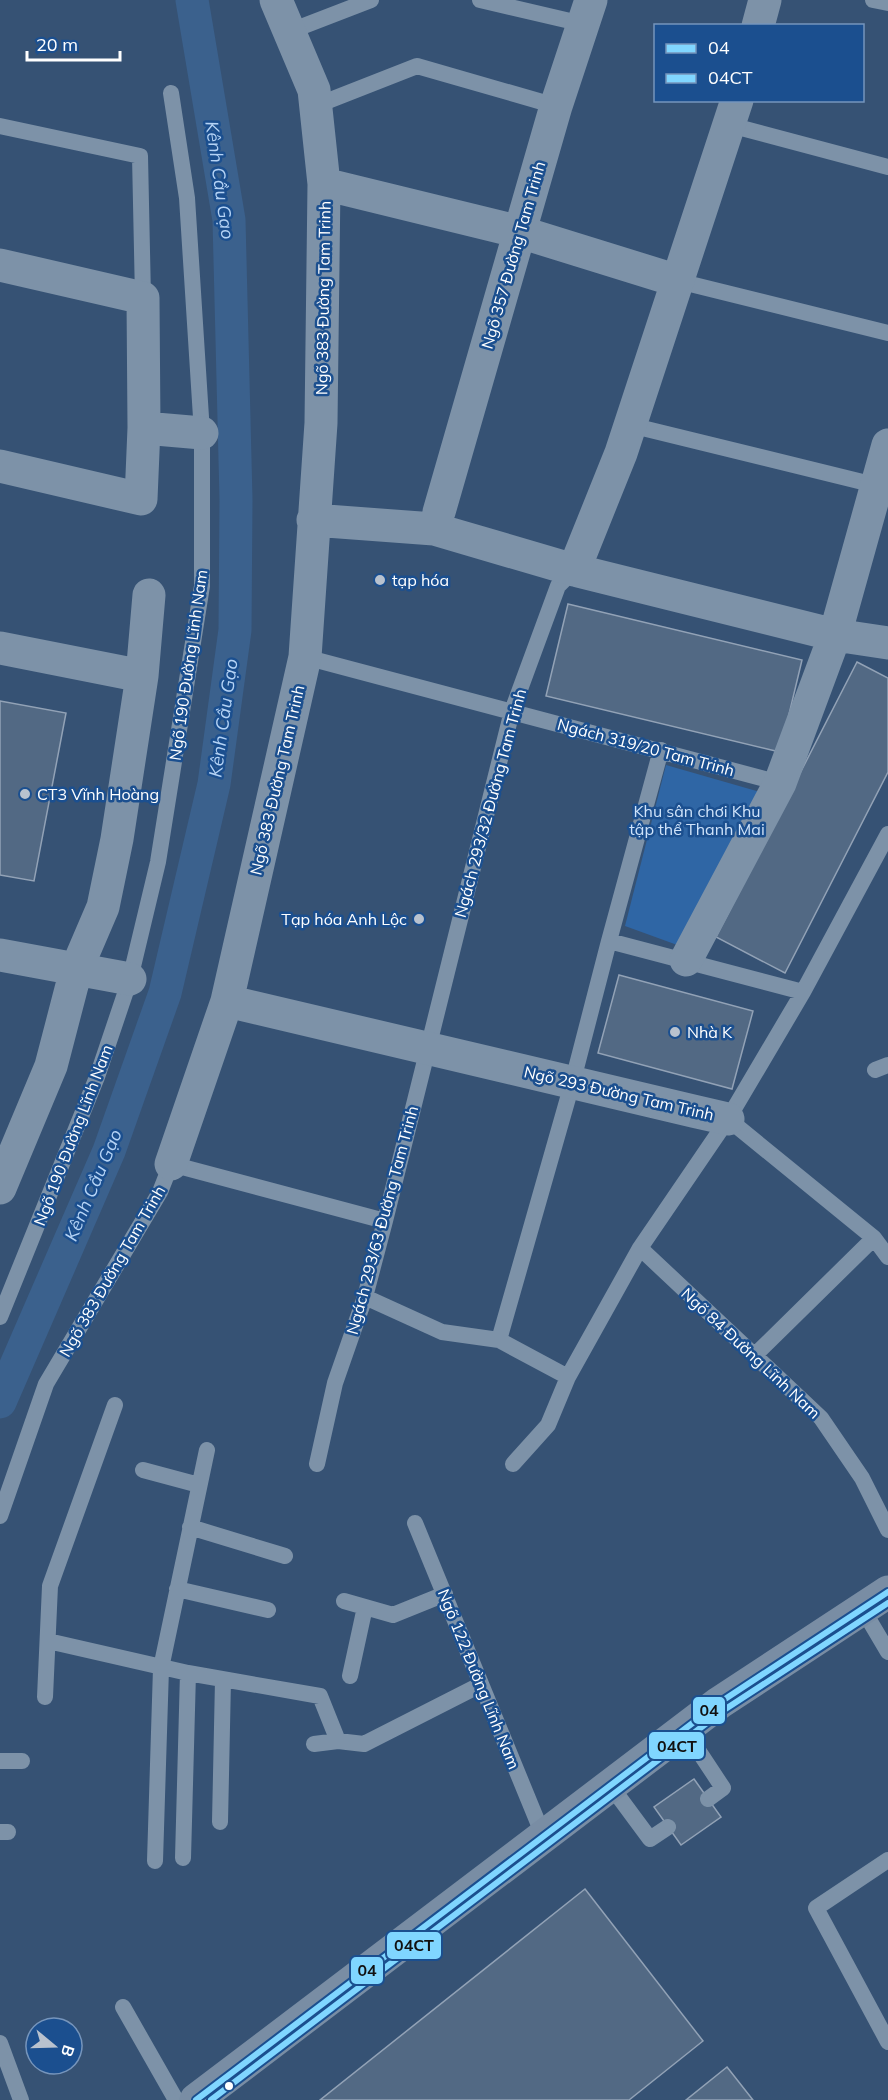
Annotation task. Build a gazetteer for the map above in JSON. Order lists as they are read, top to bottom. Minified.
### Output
{"streets":{"street":["Ngõ 357 Đường Tam Trinh","Ngõ 383 Đường Tam Trinh","Ngõ 293 Đường Tam Trinh"],"lane":["Ngõ 190 Đường Lĩnh Nam","Ngách 319/20 Tam Trinh","Ngách 293/32 Đường Tam Trinh","Ngách 293/63 Đường Tam Trinh","Ngõ 84 Đường Lĩnh Nam","Ngõ 122 Đường Lĩnh Nam"]},"crossings":[["Ngõ 383 Đường Tam Trinh","Ngách 319/20 Tam Trinh"],["Ngõ 383 Đường Tam Trinh","Ngõ 293 Đường Tam Trinh"],["Ngách 319/20 Tam Trinh","Ngách 293/32 Đường Tam Trinh"],["Ngách 293/32 Đường Tam Trinh","Ngõ 293 Đường Tam Trinh"],["Ngách 293/32 Đường Tam Trinh","Ngách 293/63 Đường Tam Trinh"],["Ngõ 293 Đường Tam Trinh","Ngách 293/63 Đường Tam Trinh"]],"water":["Kênh Cầu Gạo"],"parks":["Khu sân chơi Khu tập thể Thanh Mai"],"places":["tạp hóa","CT3 Vĩnh Hoàng","Tạp hóa Anh Lộc","Nhà K"],"lines":["transit line 04","transit line 04CT"],"legend":["04","04CT"],"scale_bar":"20 m","north":"right"}
